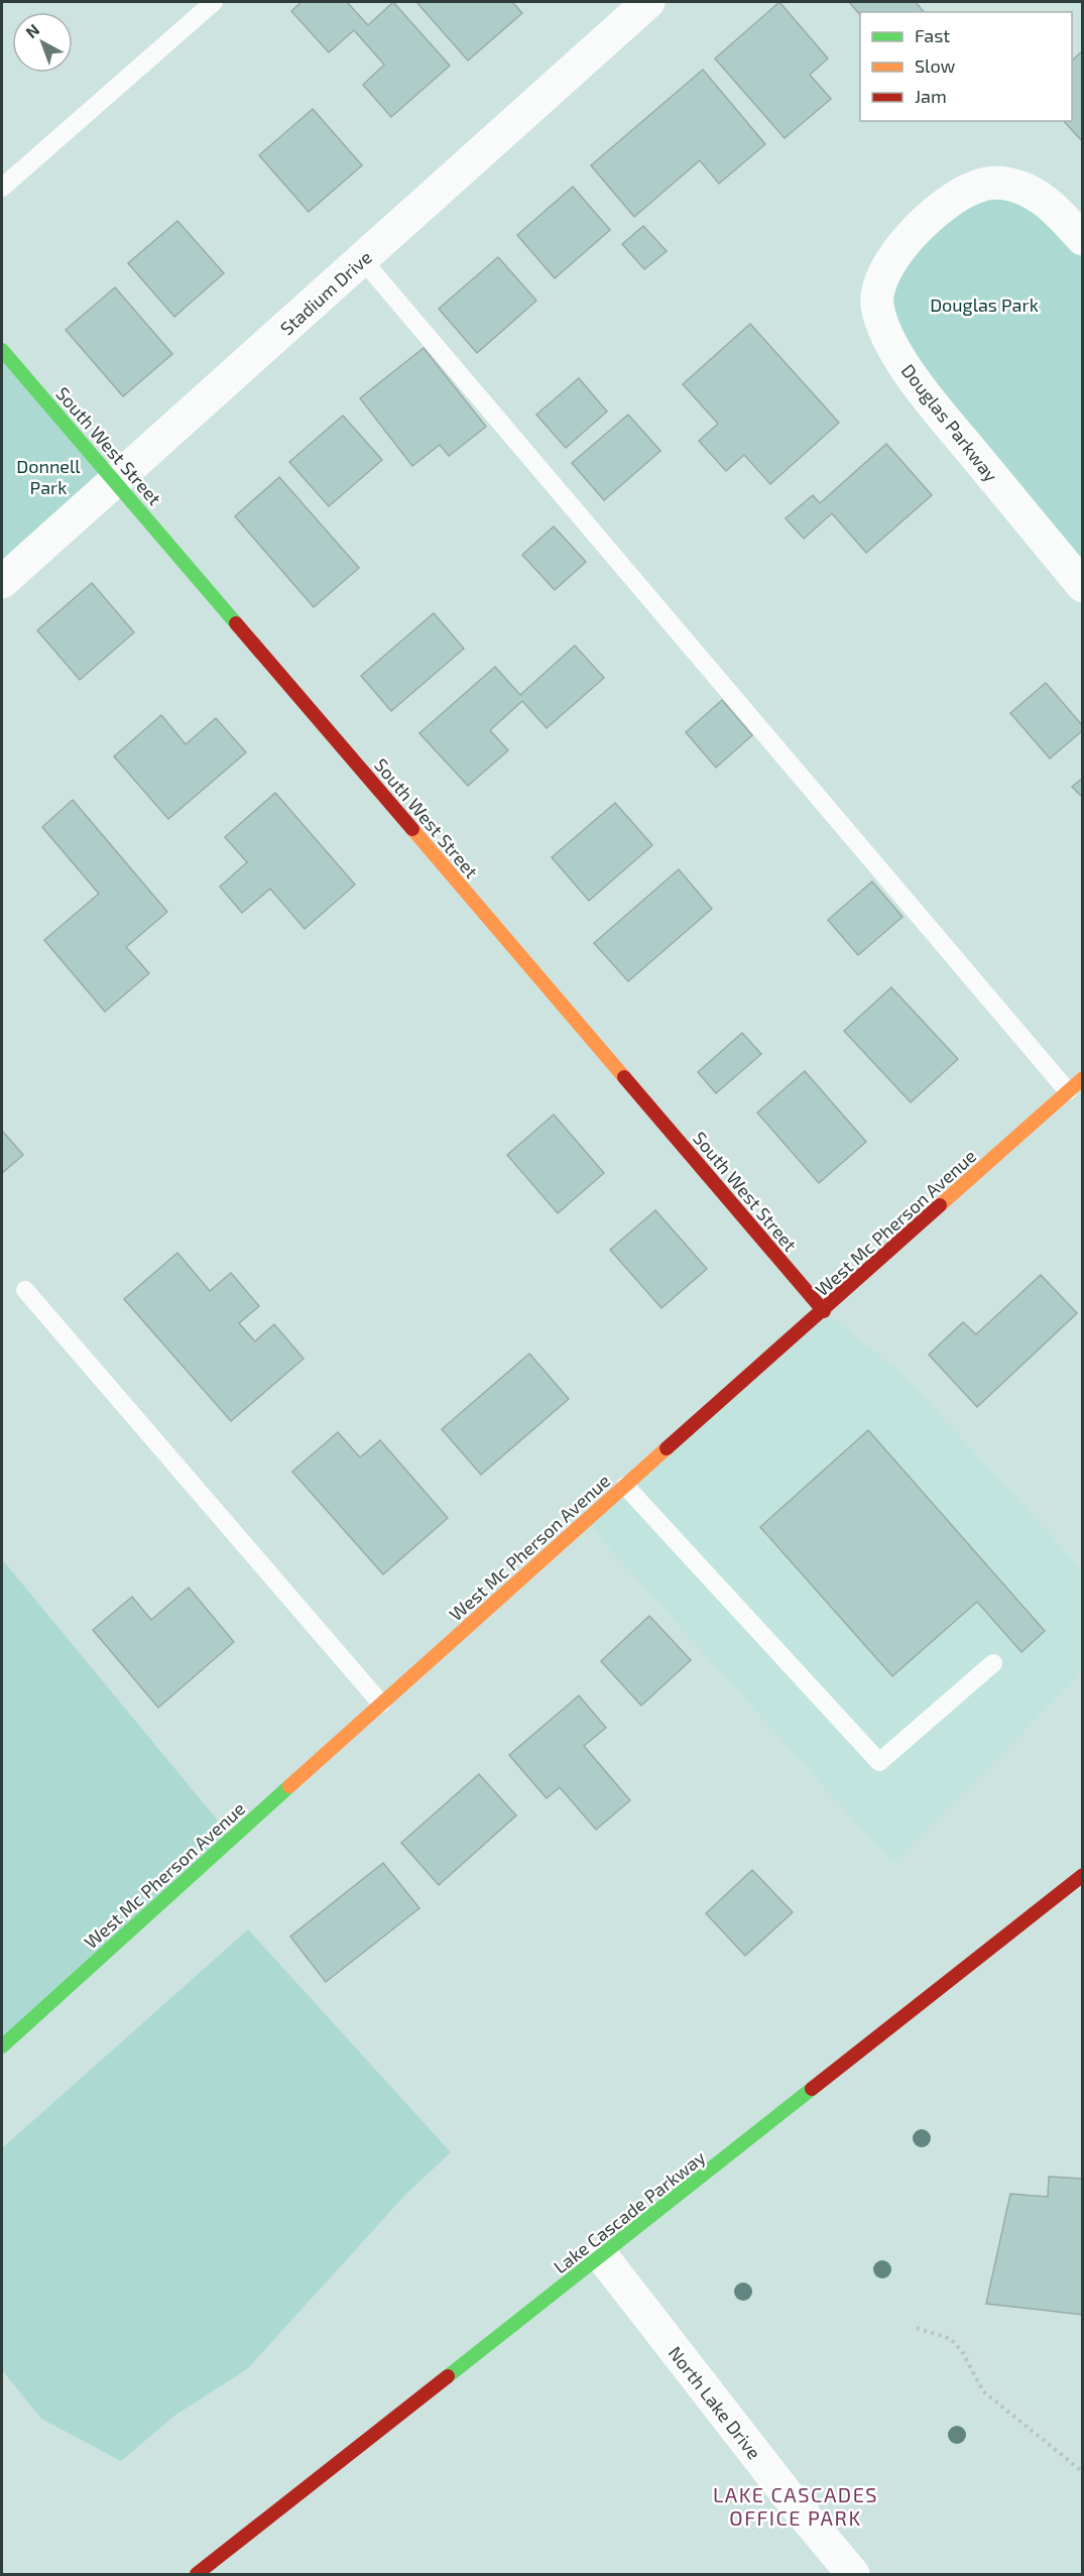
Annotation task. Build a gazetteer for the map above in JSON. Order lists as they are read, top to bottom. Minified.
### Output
{"streets":{"street":["Stadium Drive","Douglas Parkway","South West Street","West Mc Pherson Avenue","Lake Cascade Parkway","North Lake Drive"]},"crossings":[["Stadium Drive","South West Street"],["South West Street","West Mc Pherson Avenue"],["Lake Cascade Parkway","North Lake Drive"]],"districts":["LAKE CASCADES OFFICE PARK"],"parks":["Douglas Park","Donnell Park"],"legend":["Fast","Slow","Jam"],"north":"top left"}
